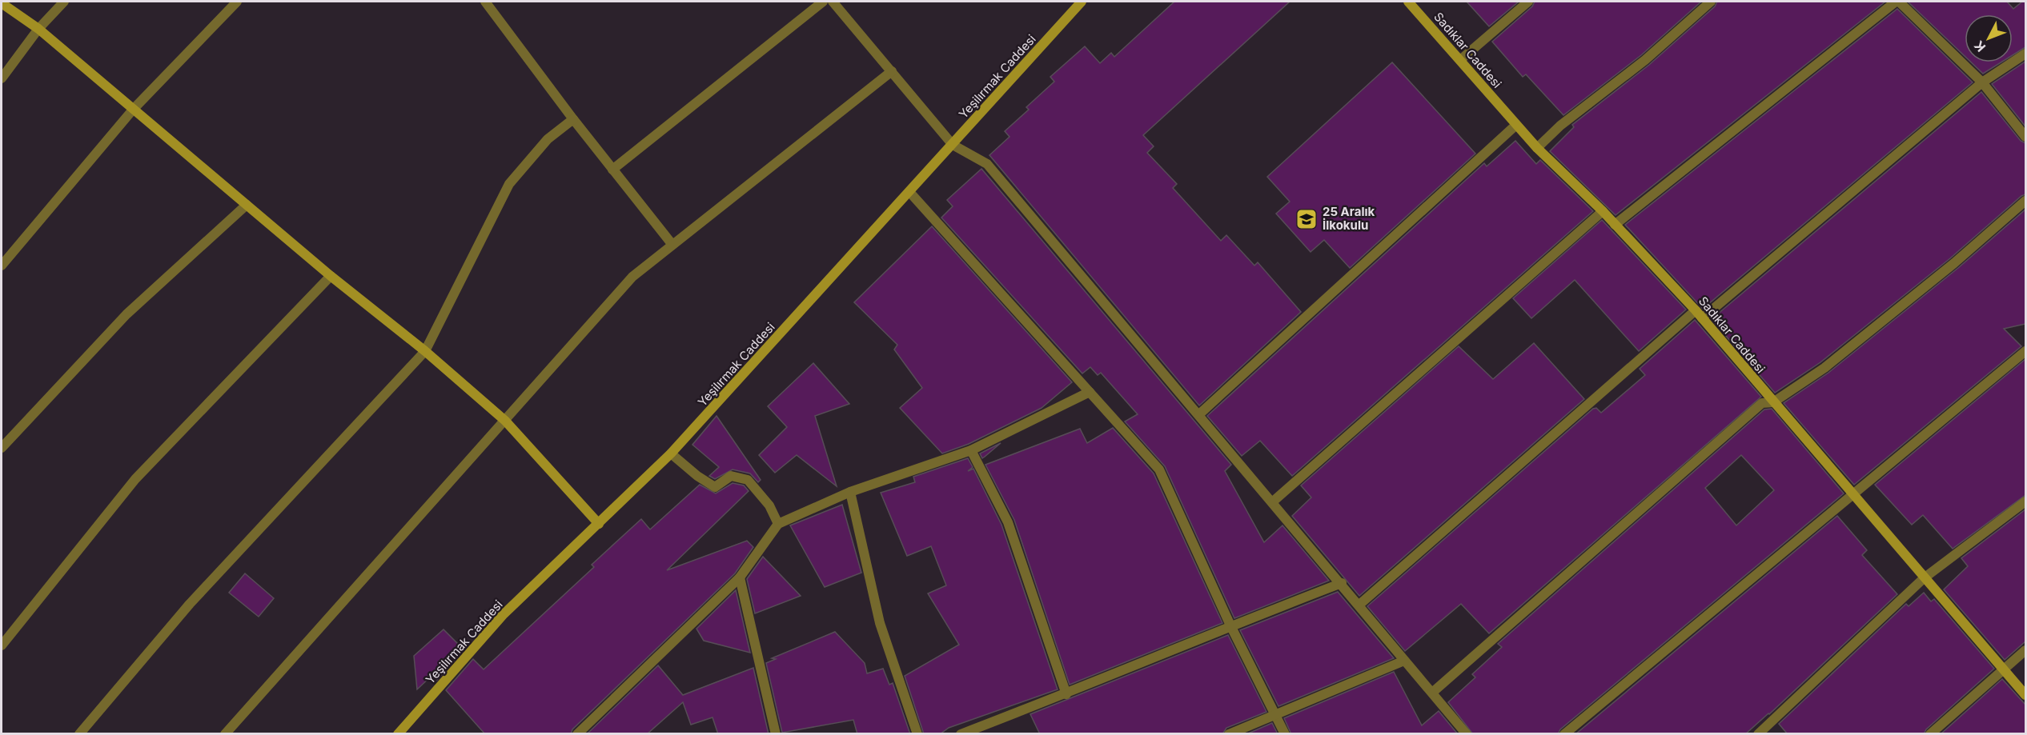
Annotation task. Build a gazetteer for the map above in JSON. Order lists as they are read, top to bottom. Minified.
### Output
{"streets":{"street":["Sadıklar Caddesi","Yeşilırmak Caddesi"]},"places":{"school or university":["25 Aralık İlkokulu"]},"north":"bottom left"}
